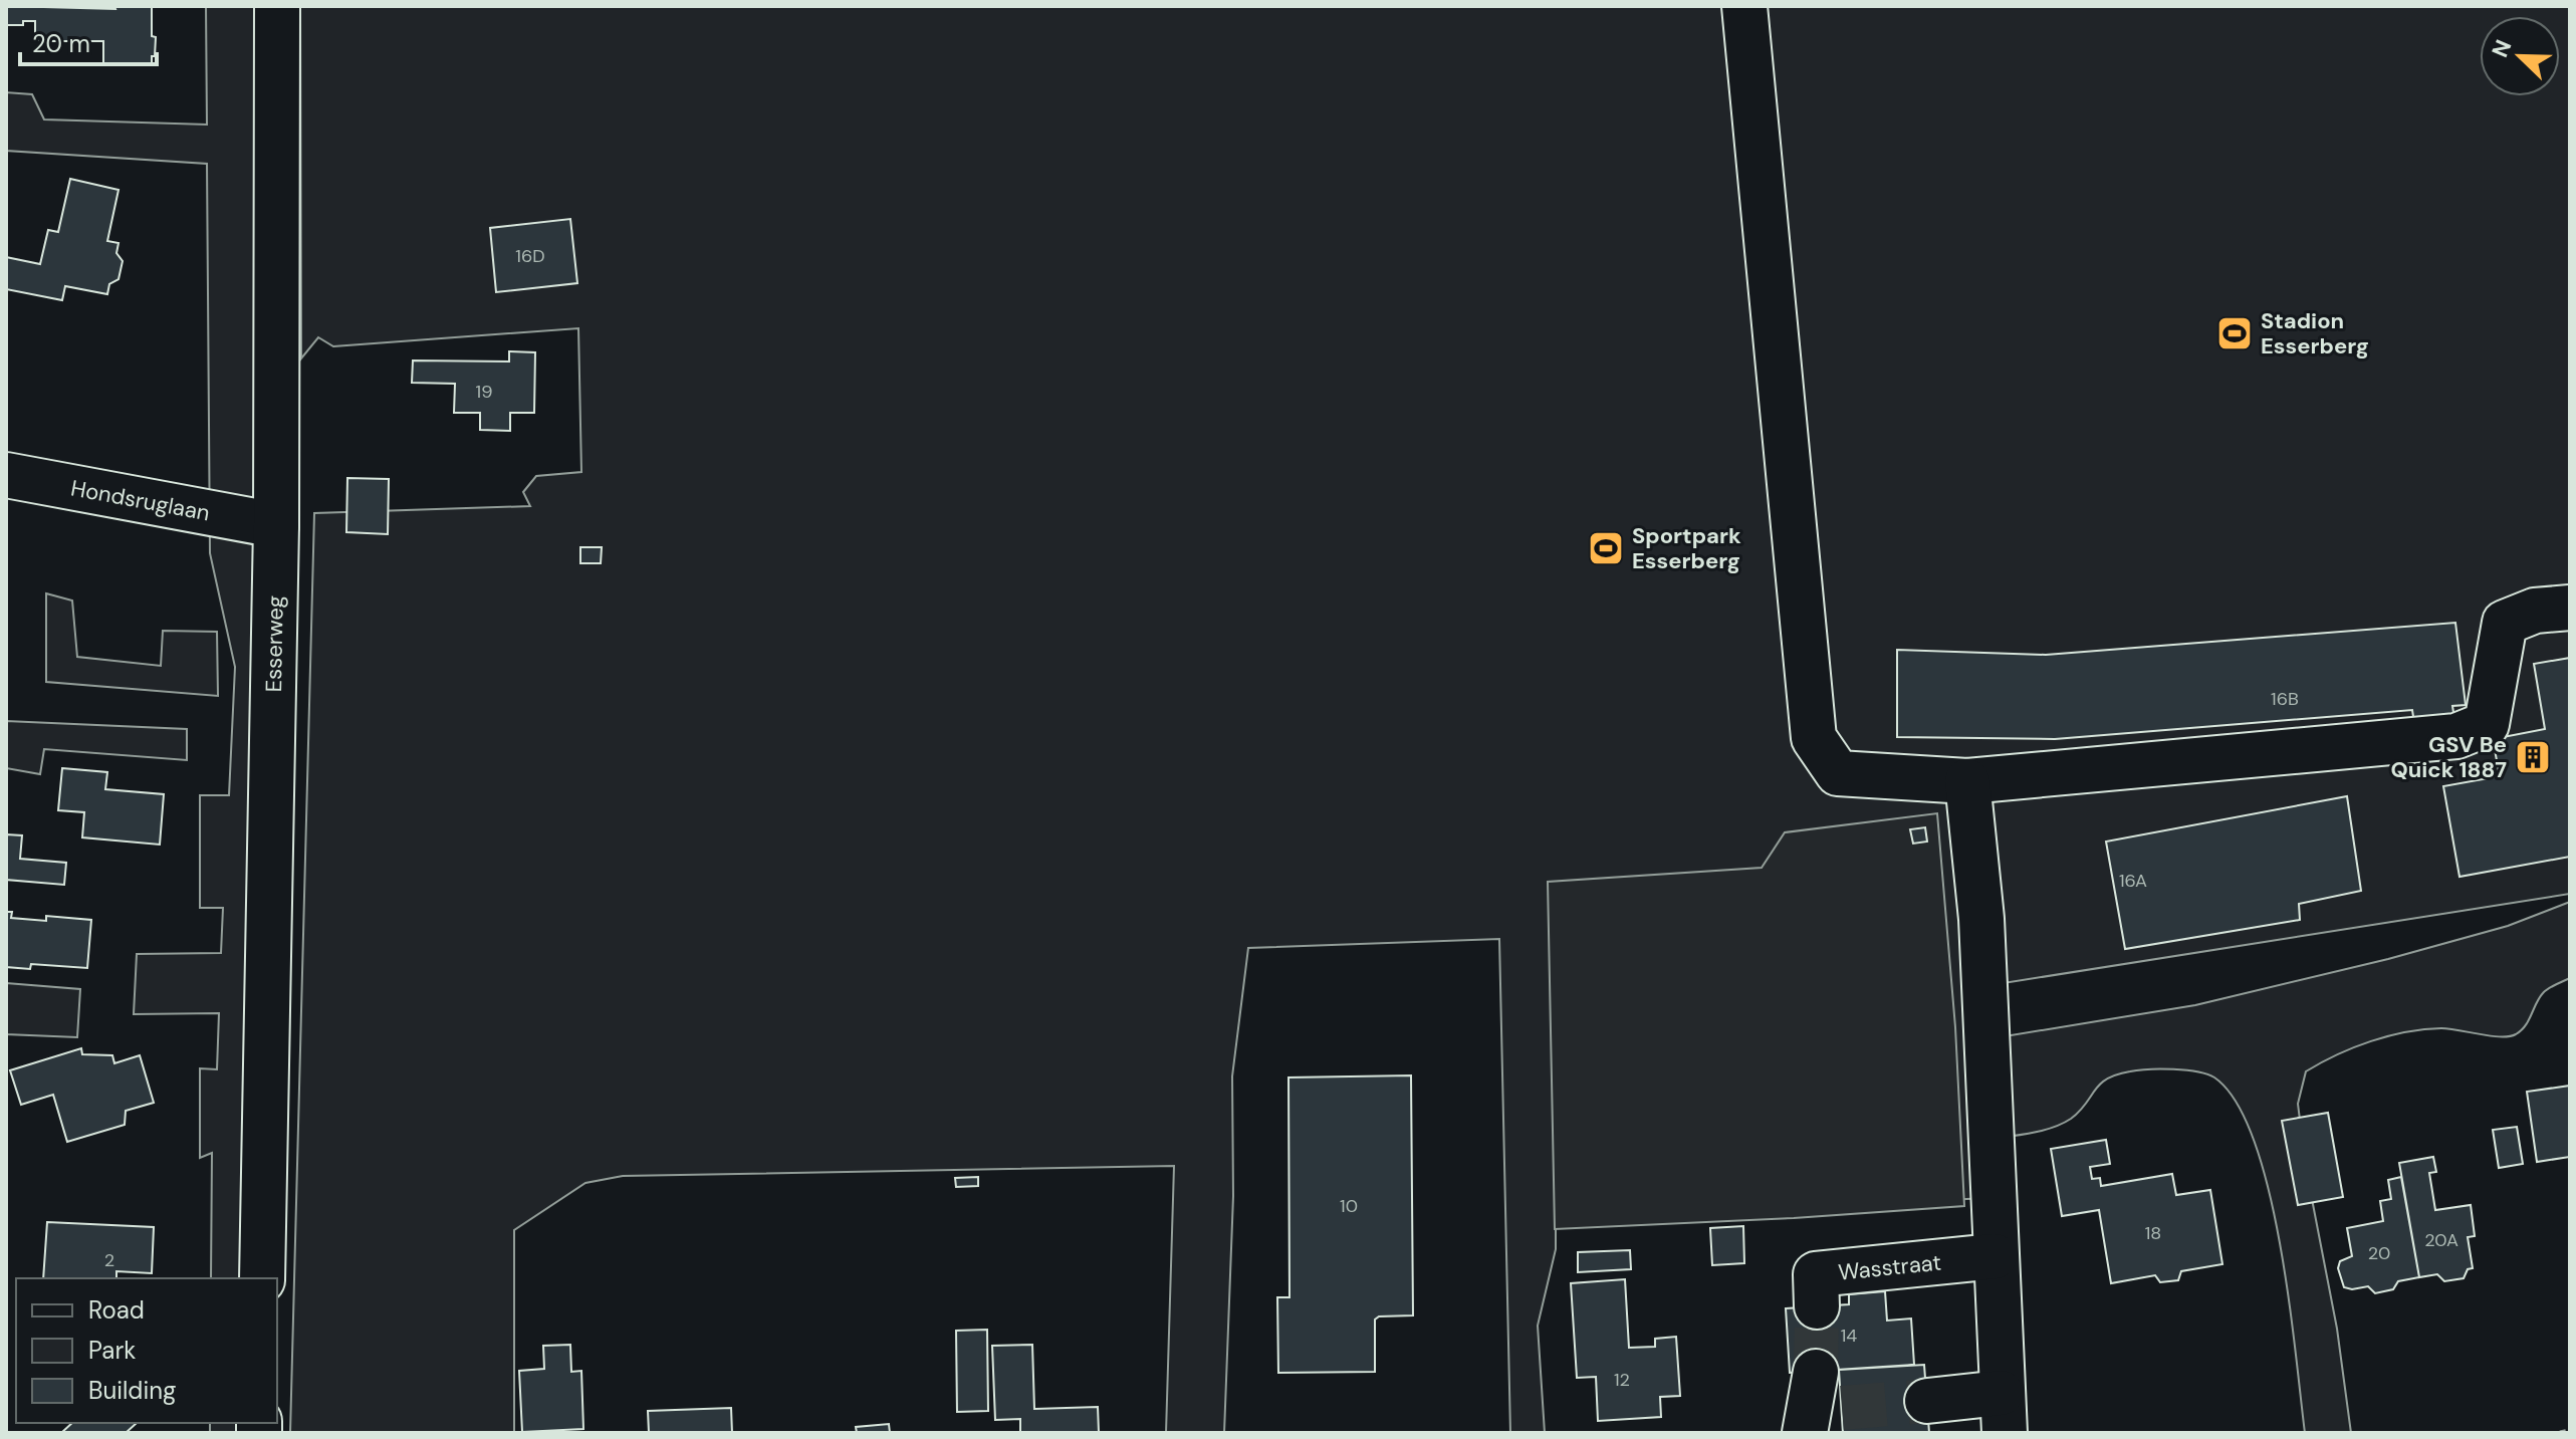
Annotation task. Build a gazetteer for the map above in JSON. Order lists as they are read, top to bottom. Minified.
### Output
{"streets":{"street":["Hondsruglaan","Esserweg","Wasstraat"]},"crossings":[["Hondsruglaan","Esserweg"]],"places":{"sports":["Stadion Esserberg","Sportpark Esserberg"],"building":["GSV Be Quick 1887"]},"house_numbers":["16D","19","16B","16A","10","18","20A","20","2","14","12"],"legend":["Road","Park","Building"],"scale_bar":"20 m","north":"top left"}
